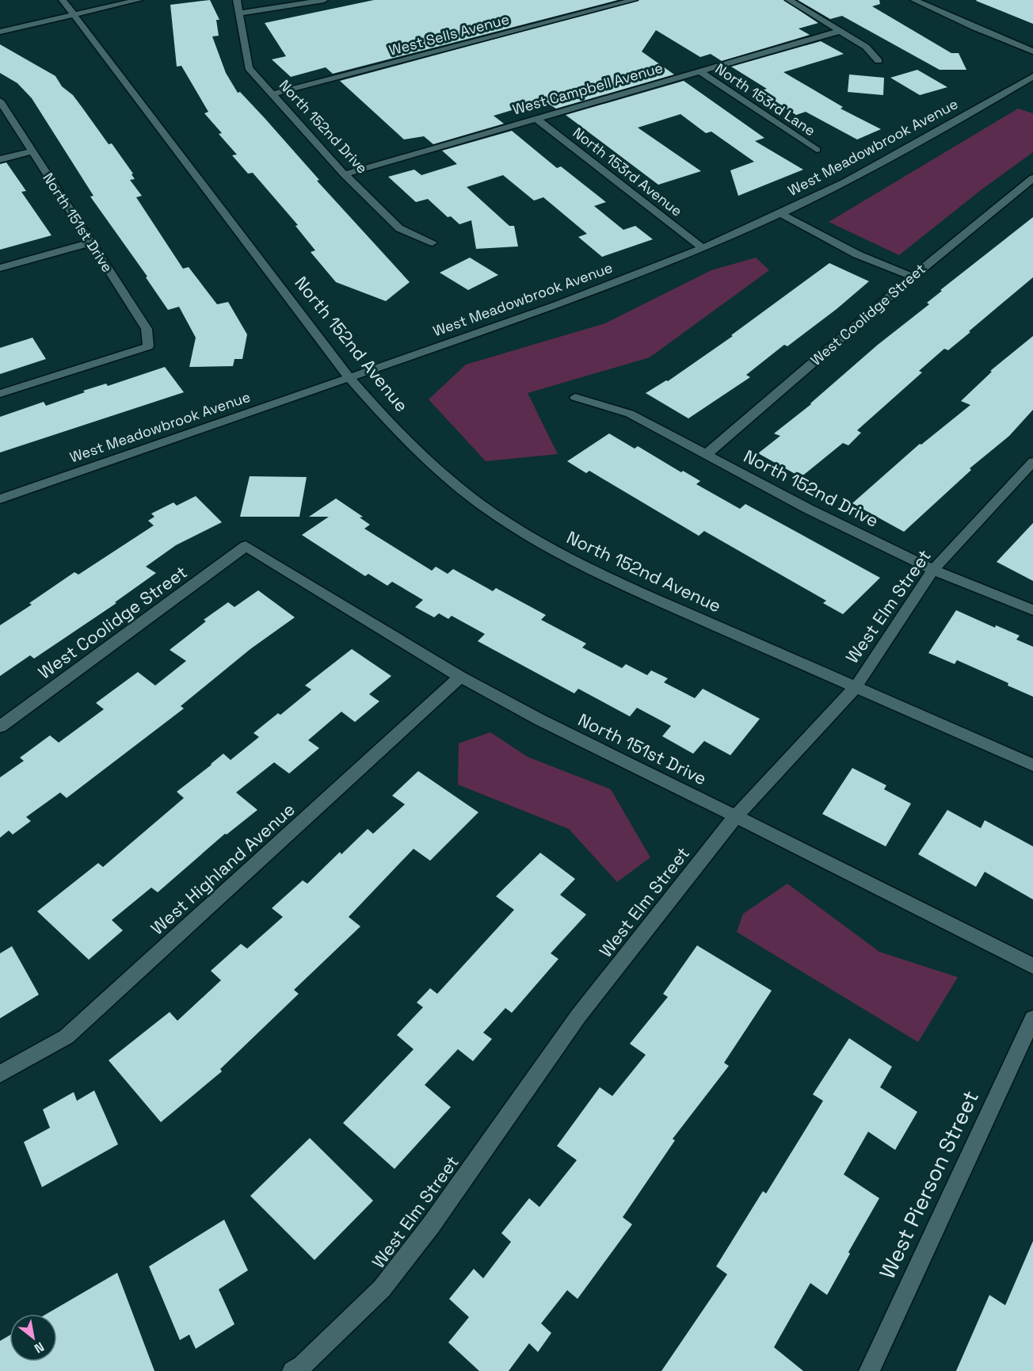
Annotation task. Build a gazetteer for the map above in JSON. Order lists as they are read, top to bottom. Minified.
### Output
{"streets":{"street":["West Sells Avenue","West Campbell Avenue","North 153rd Lane","North 152nd Drive","West Meadowbrook Avenue","North 153rd Avenue","North 151st Drive","West Coolidge Street","North 152nd Avenue","West Elm Street","West Highland Avenue","West Pierson Street"]},"crossings":[["West Sells Avenue","North 152nd Drive"],["West Campbell Avenue","North 153rd Lane"],["West Campbell Avenue","North 152nd Drive"],["West Campbell Avenue","North 153rd Avenue"],["North 152nd Drive","West Coolidge Street"],["North 152nd Drive","West Elm Street"],["West Meadowbrook Avenue","North 153rd Avenue"],["West Meadowbrook Avenue","North 152nd Avenue"],["North 151st Drive","West Coolidge Street"],["North 151st Drive","West Elm Street"],["North 151st Drive","West Highland Avenue"],["North 152nd Avenue","West Elm Street"]],"north":"bottom right"}
